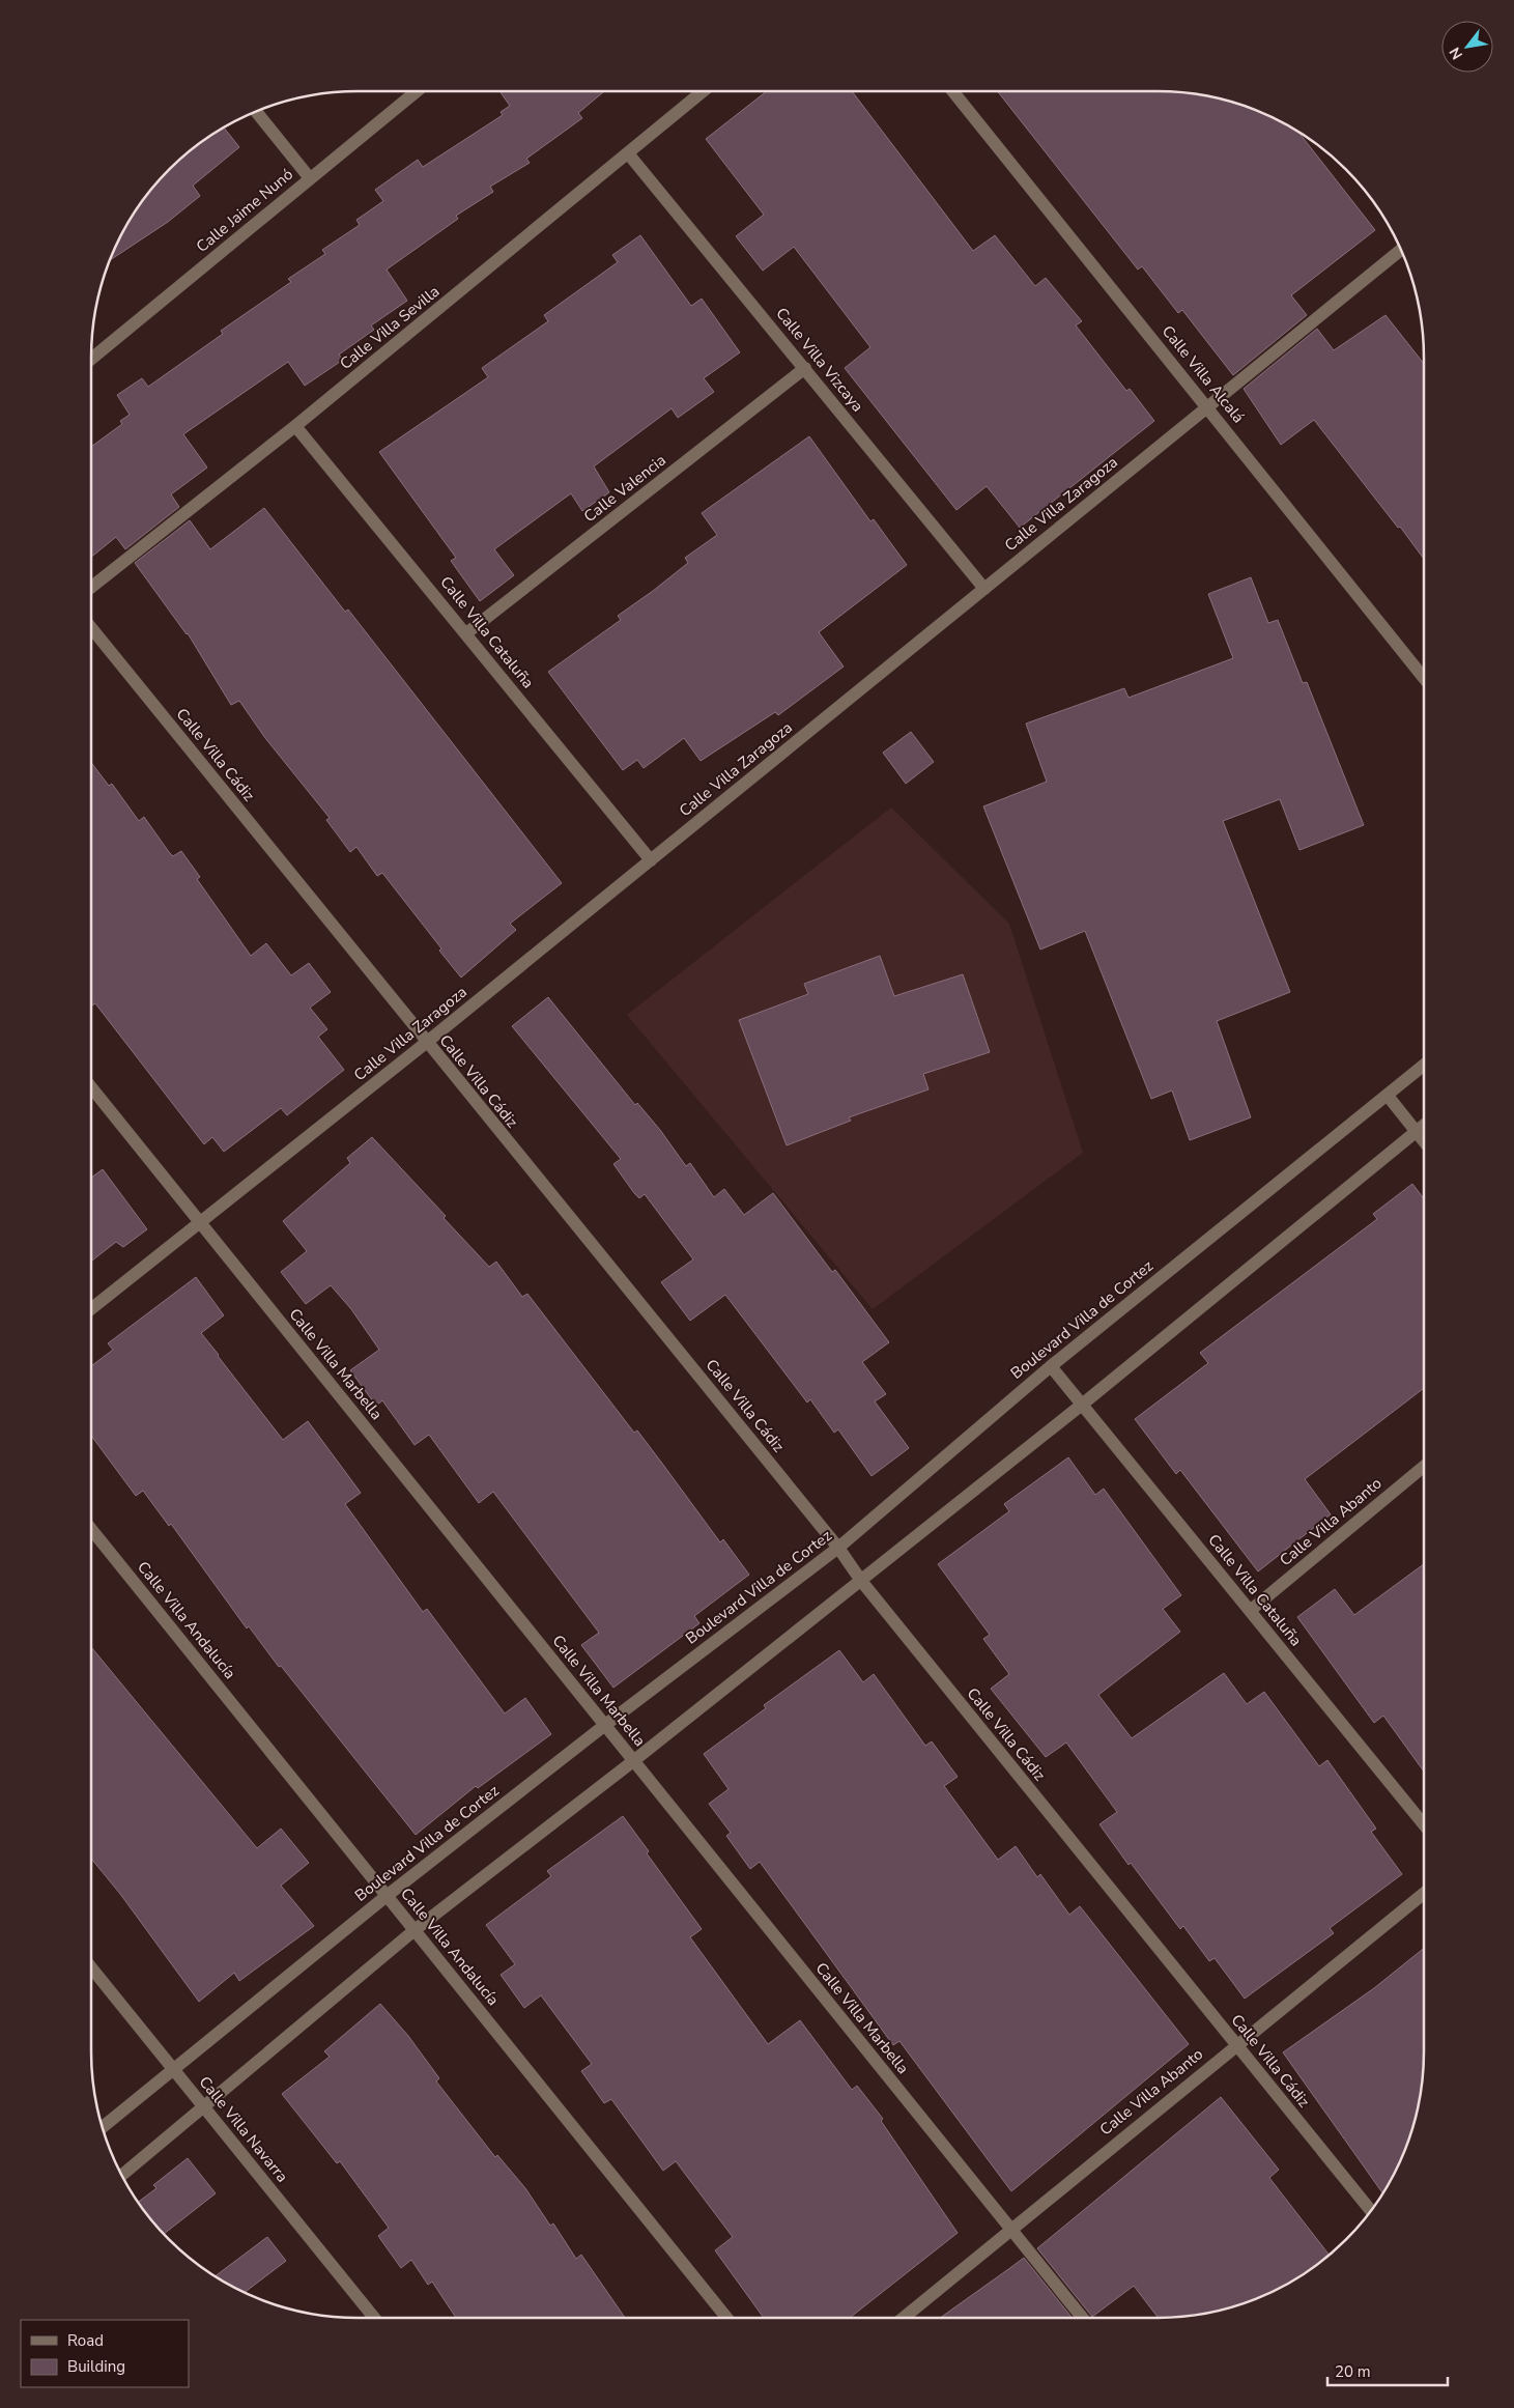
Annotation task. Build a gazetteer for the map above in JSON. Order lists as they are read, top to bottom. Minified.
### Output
{"streets":{"street":["Calle Jaime Nunó","Calle Villa Sevilla","Calle Villa Vizcaya","Calle Villa Alcalá","Calle Valencia","Calle Villa Zaragoza","Calle Villa Cataluña","Calle Villa Cádiz","Boulevard Villa de Cortez","Calle Villa Marbella","Calle Villa Abanto","Calle Villa Andalucía","Calle Villa Navarra"]},"crossings":[["Calle Villa Sevilla","Calle Villa Vizcaya"],["Calle Villa Sevilla","Calle Villa Cataluña"],["Calle Villa Vizcaya","Calle Valencia"],["Calle Villa Vizcaya","Calle Villa Zaragoza"],["Calle Villa Alcalá","Calle Villa Zaragoza"],["Calle Valencia","Calle Villa Cataluña"],["Calle Villa Zaragoza","Calle Villa Cataluña"],["Calle Villa Zaragoza","Calle Villa Cádiz"],["Calle Villa Zaragoza","Calle Villa Marbella"],["Calle Villa Cataluña","Boulevard Villa de Cortez"],["Calle Villa Cataluña","Calle Villa Abanto"],["Calle Villa Cádiz","Boulevard Villa de Cortez"],["Calle Villa Cádiz","Calle Villa Abanto"],["Boulevard Villa de Cortez","Calle Villa Marbella"],["Boulevard Villa de Cortez","Calle Villa Andalucía"],["Boulevard Villa de Cortez","Calle Villa Navarra"],["Calle Villa Marbella","Calle Villa Abanto"]],"legend":["Road","Building"],"scale_bar":"20 m","north":"bottom left"}
